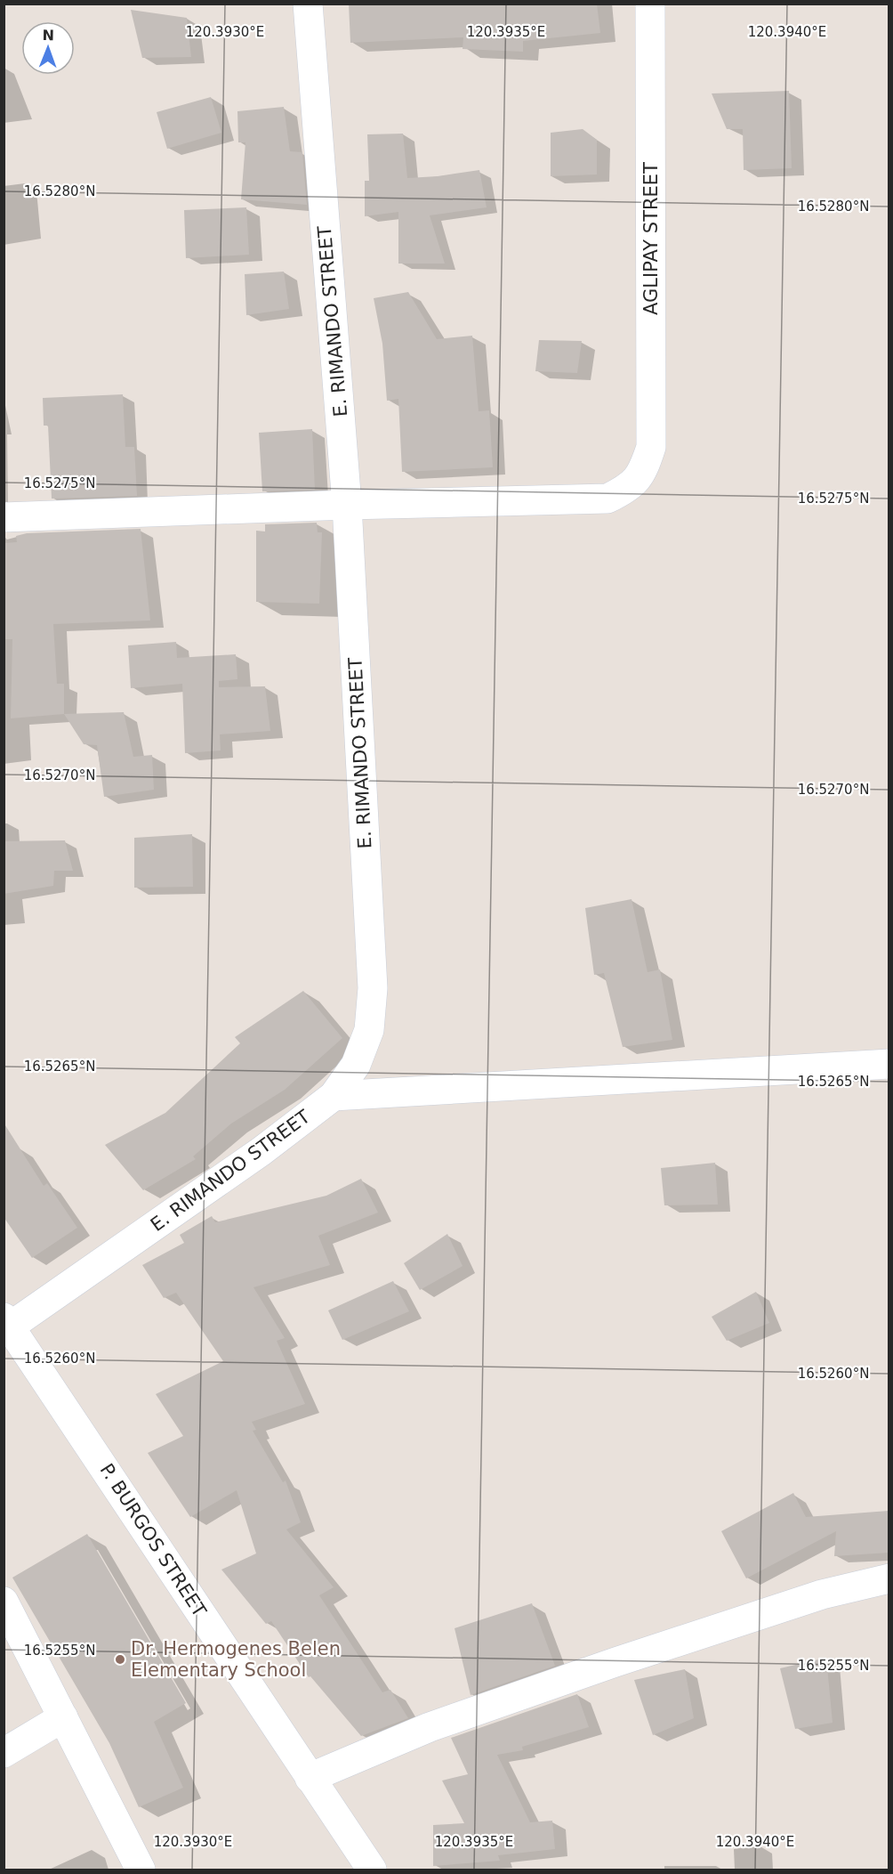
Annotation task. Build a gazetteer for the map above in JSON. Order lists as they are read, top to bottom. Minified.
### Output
{"streets":{"street":["AGLIPAY STREET","E. RIMANDO STREET","P. BURGOS STREET"]},"crossings":[["AGLIPAY STREET","E. RIMANDO STREET"],["E. RIMANDO STREET","P. BURGOS STREET"]],"places":["Dr. Hermogenes Belen Elementary School"],"north":"top","coordinates":["120.3930°E","120.3935°E","120.3940°E","16.5280°N","16.5275°N","16.5270°N","16.5265°N","16.5260°N","16.5255°N"]}
